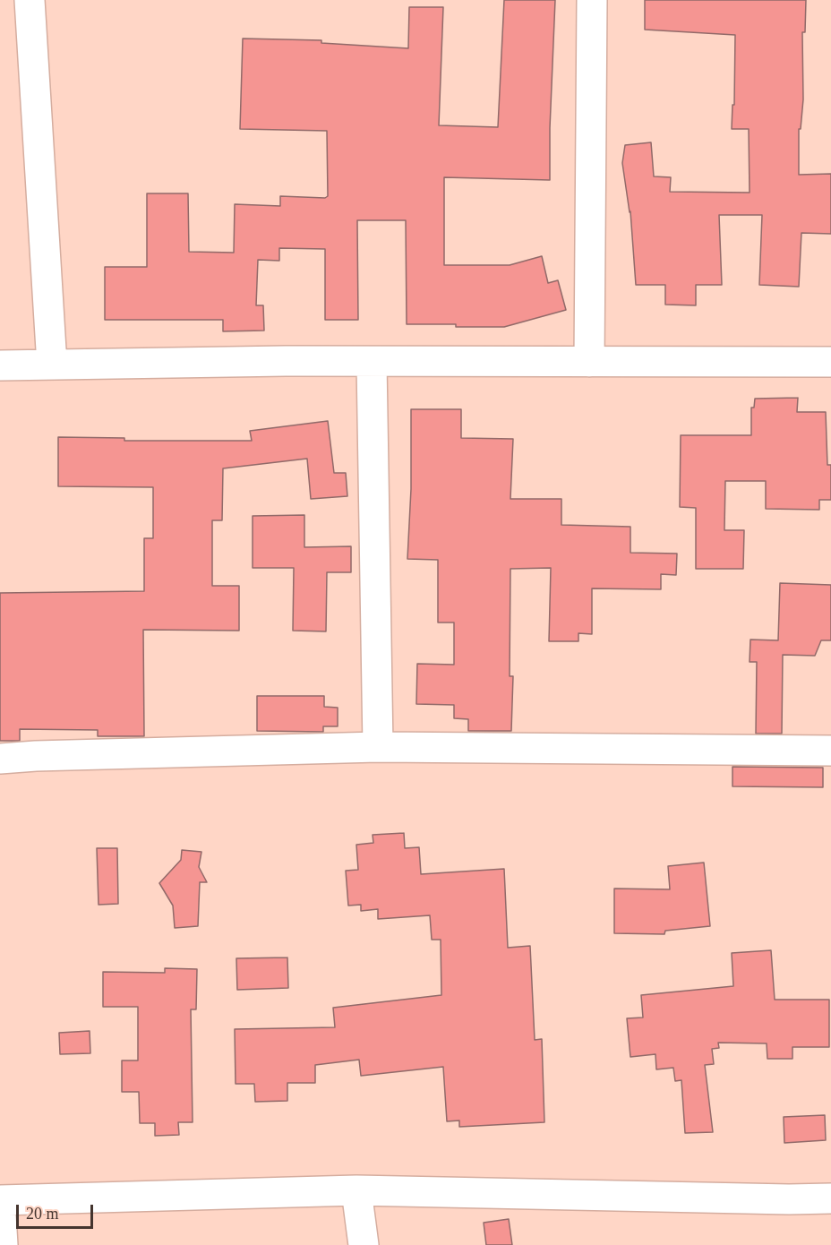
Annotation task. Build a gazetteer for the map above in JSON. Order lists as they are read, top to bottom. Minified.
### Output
{"scale_bar":"20 m"}
